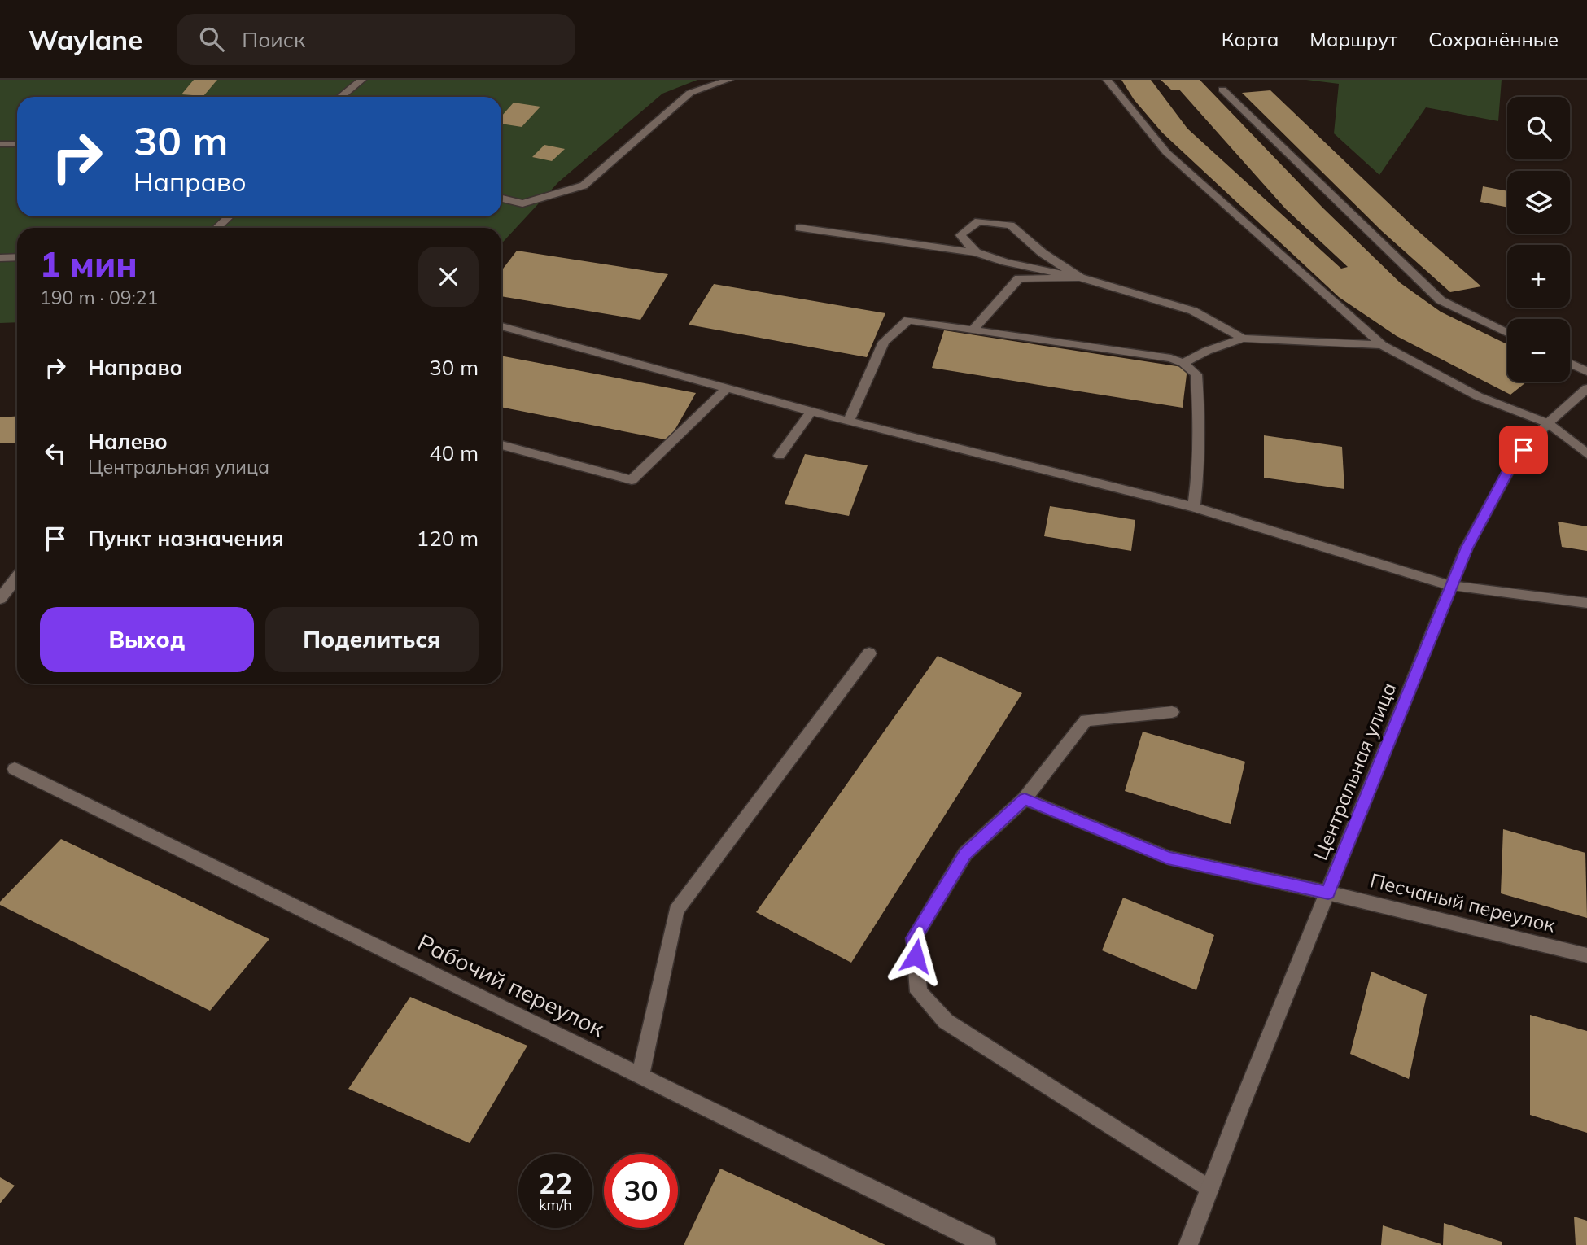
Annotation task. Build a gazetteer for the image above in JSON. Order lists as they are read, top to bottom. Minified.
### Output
{"streets":{"street":["Центральная улица","Песчаный переулок","Рабочий переулок"]},"crossings":[["Центральная улица","Песчаный переулок"]],"page":{"header":"Waylane","search":"Поиск","nav":["Карта","Маршрут","Сохранённые"],"map_buttons":["+","−"],"turn":["30 m","Направо"],"heading":["1 мин","190 m · 09:21"],"list":[{"name":"Направо","value":"30 m"},{"name":"Налево","note":"Центральная улица","value":"40 m"},{"name":"Пункт назначения","value":"120 m"}],"buttons":["Выход","Поделиться"],"speed":"22 km/h","limit":"30"}}
